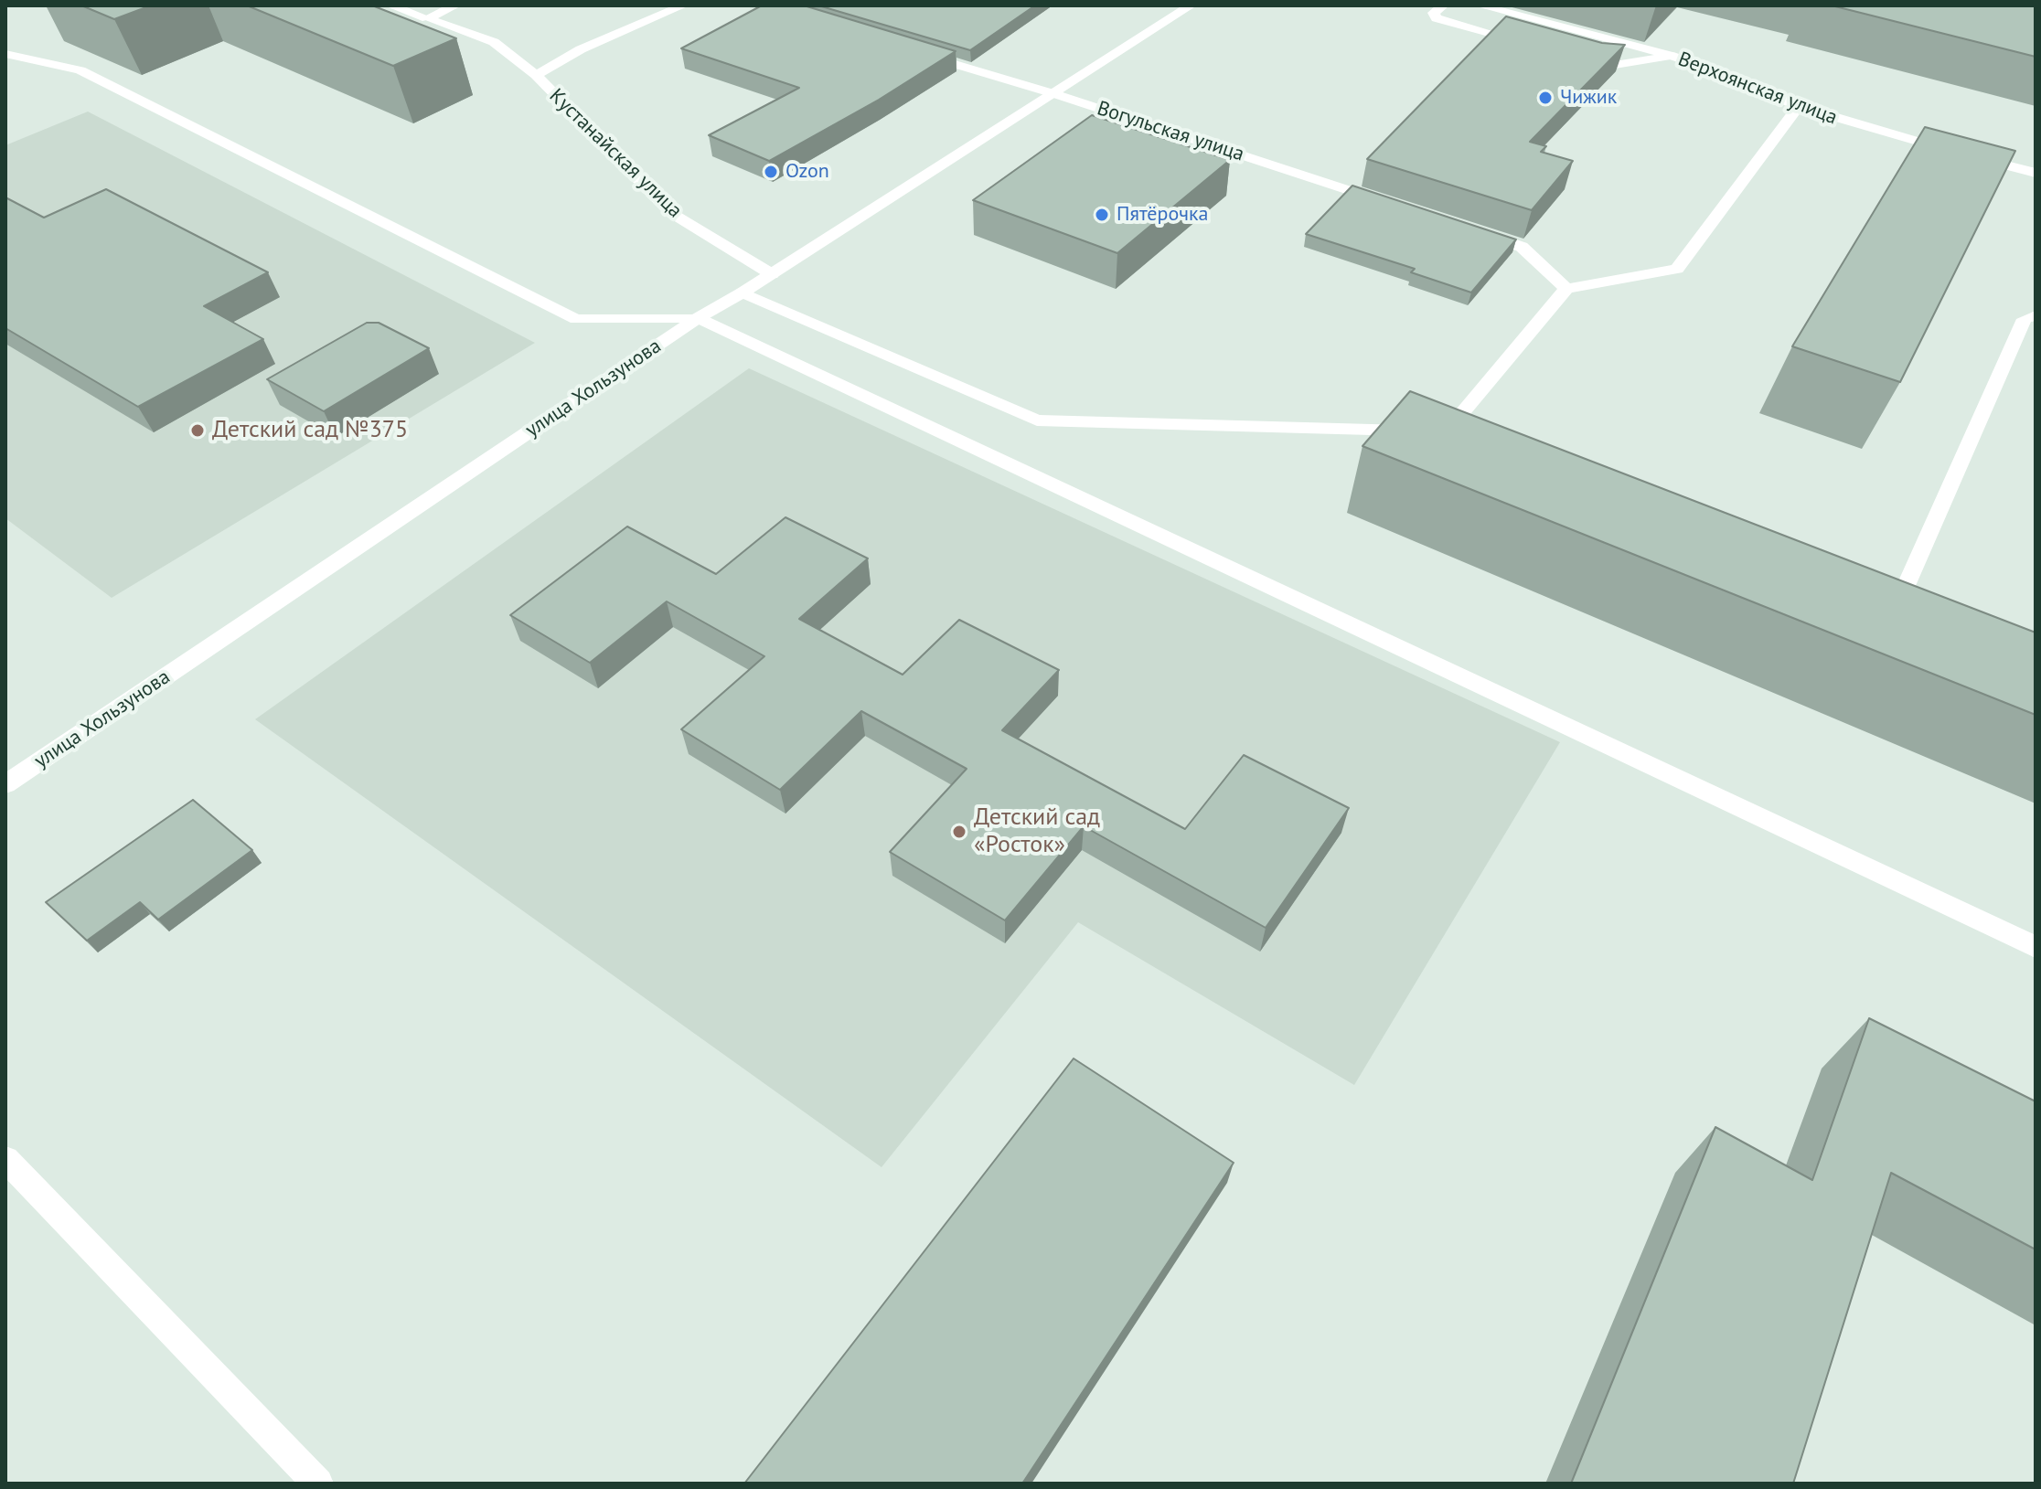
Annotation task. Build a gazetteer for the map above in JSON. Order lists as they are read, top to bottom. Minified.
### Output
{"streets":{"street":["Верхоянская улица","Вогульская улица","Кустанайская улица","улица Хользунова"]},"crossings":[["Вогульская улица","улица Хользунова"],["Кустанайская улица","улица Хользунова"]],"places":["Чижик","Ozon","Пятёрочка","Детский сад №375","Детский сад «Росток»"]}
